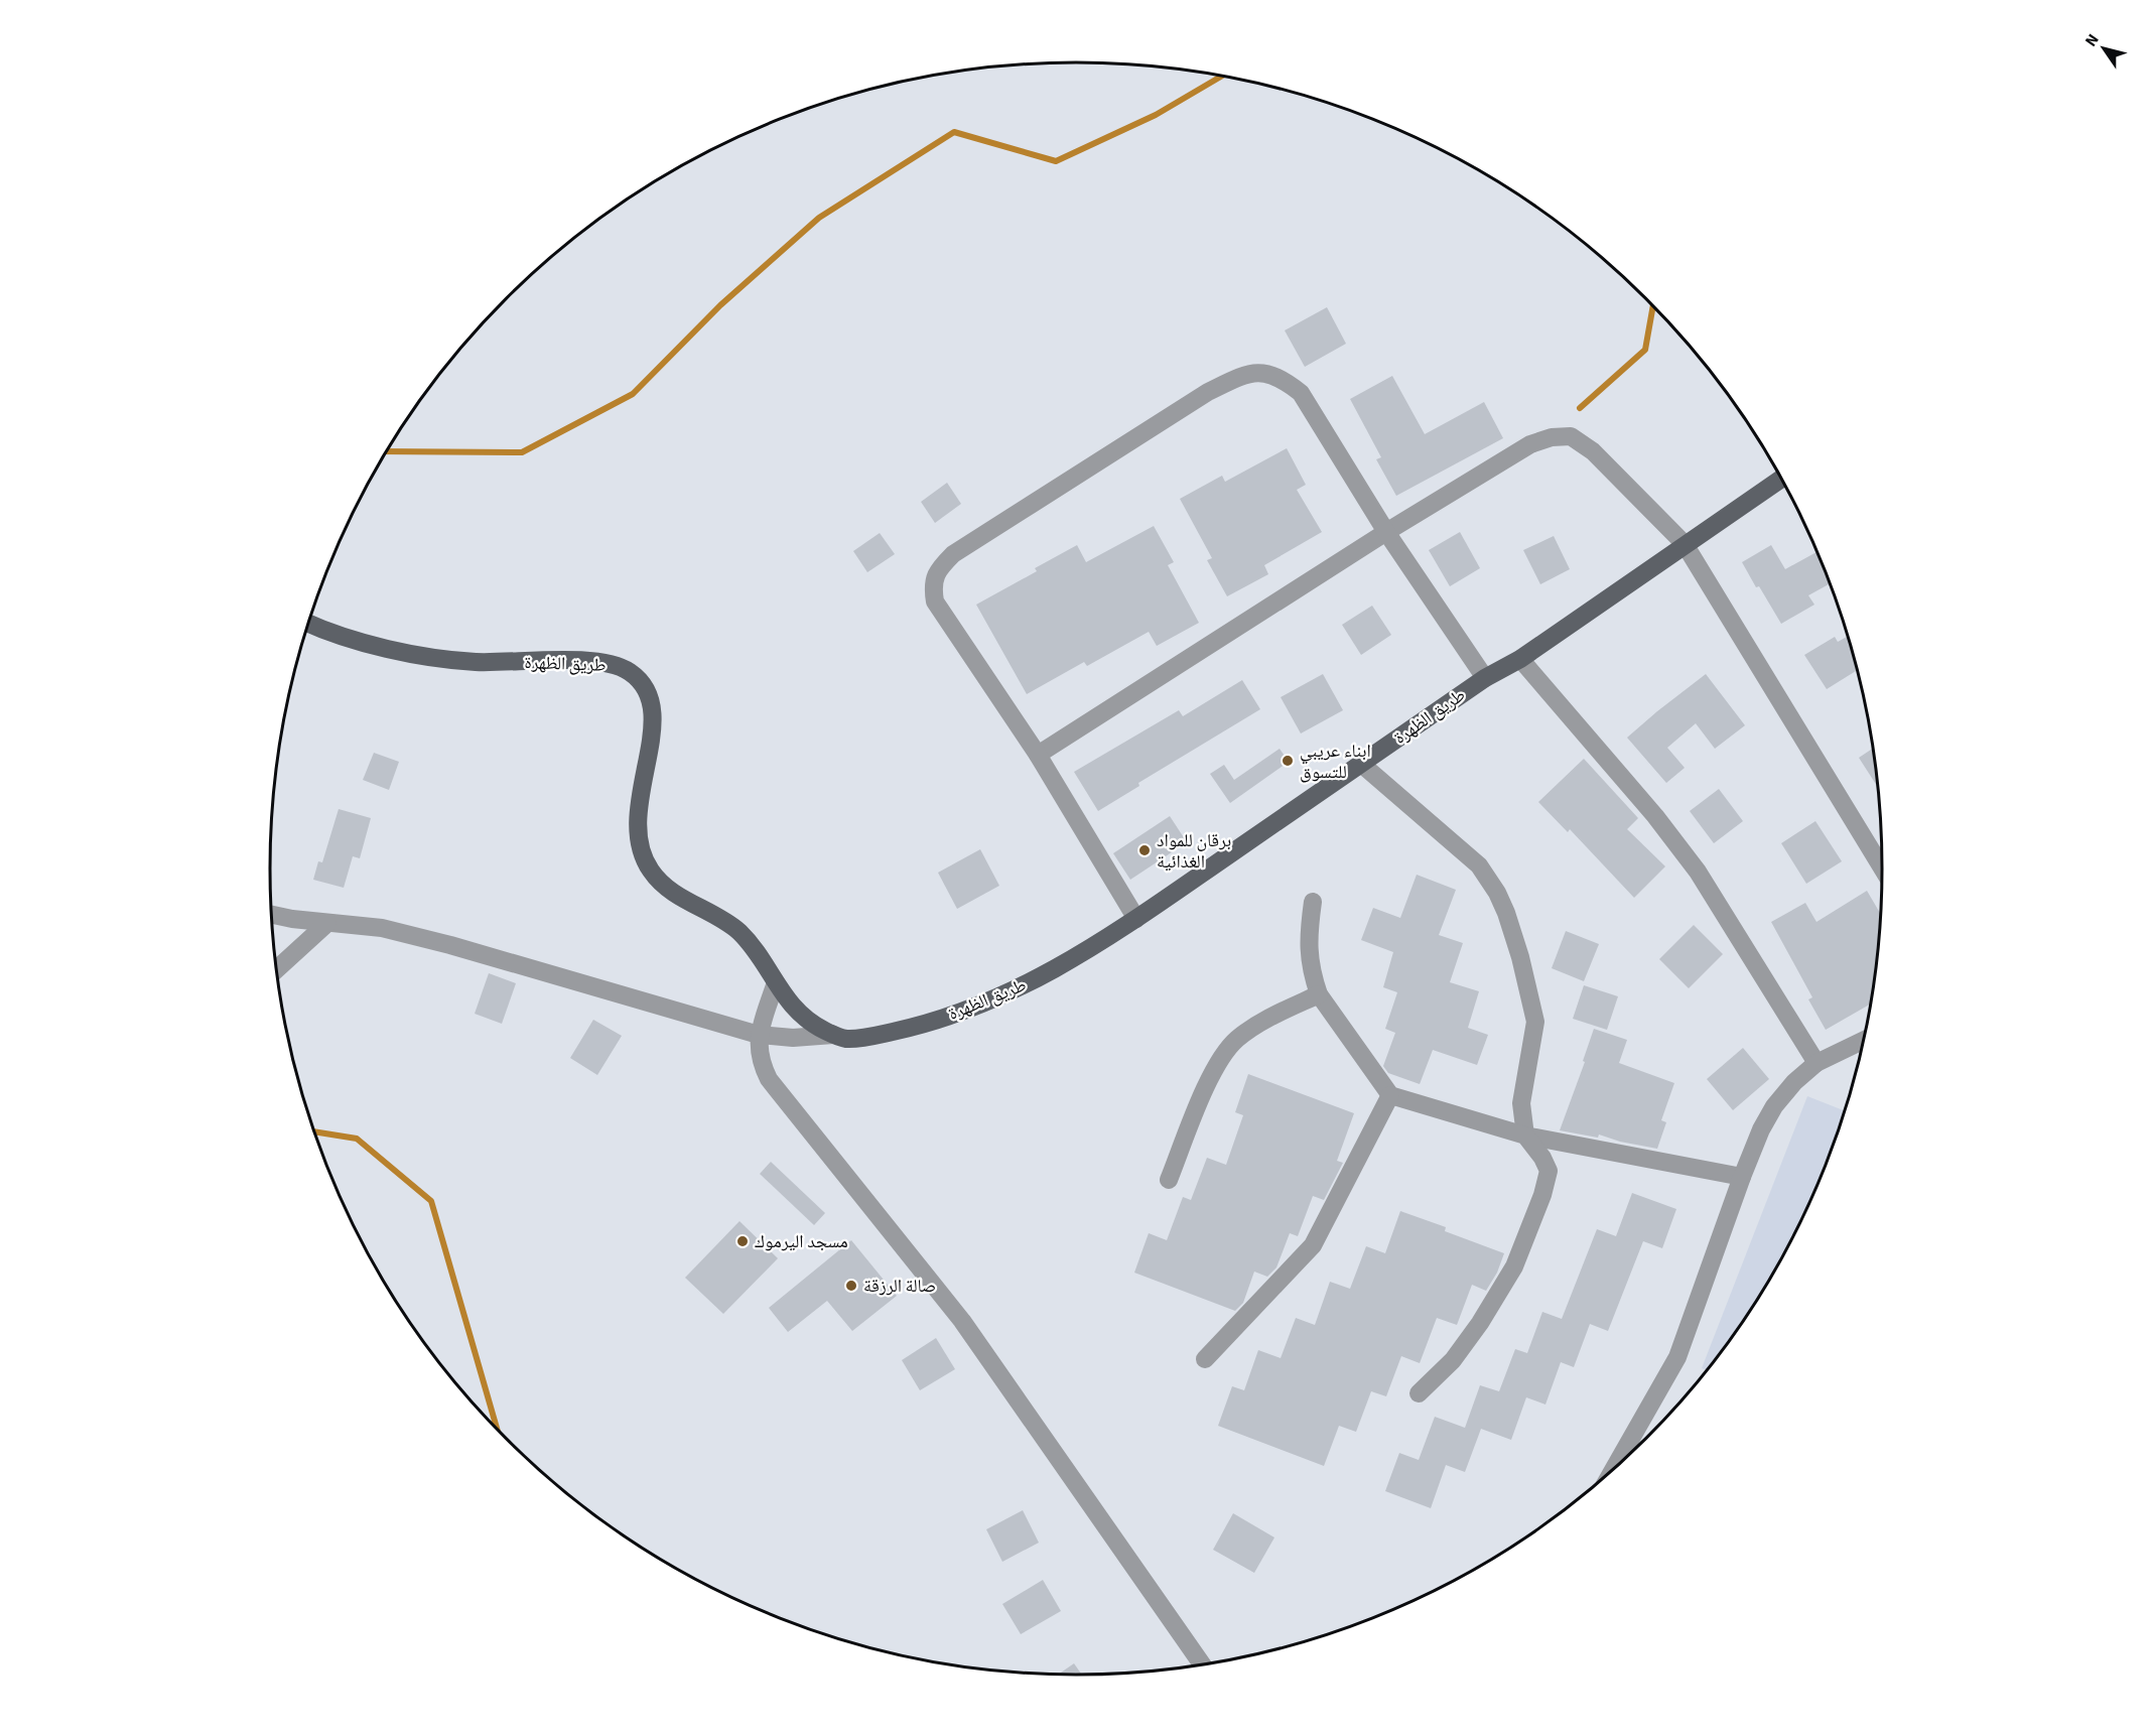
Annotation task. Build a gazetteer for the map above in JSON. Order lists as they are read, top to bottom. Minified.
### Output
{"streets":{"main road":["طريق الظهرة"]},"places":["ابناء عريبي للتسوق","برقان للمواد الغذائية","مسجد اليرموك","صالة الرزقة"],"north":"top left"}
